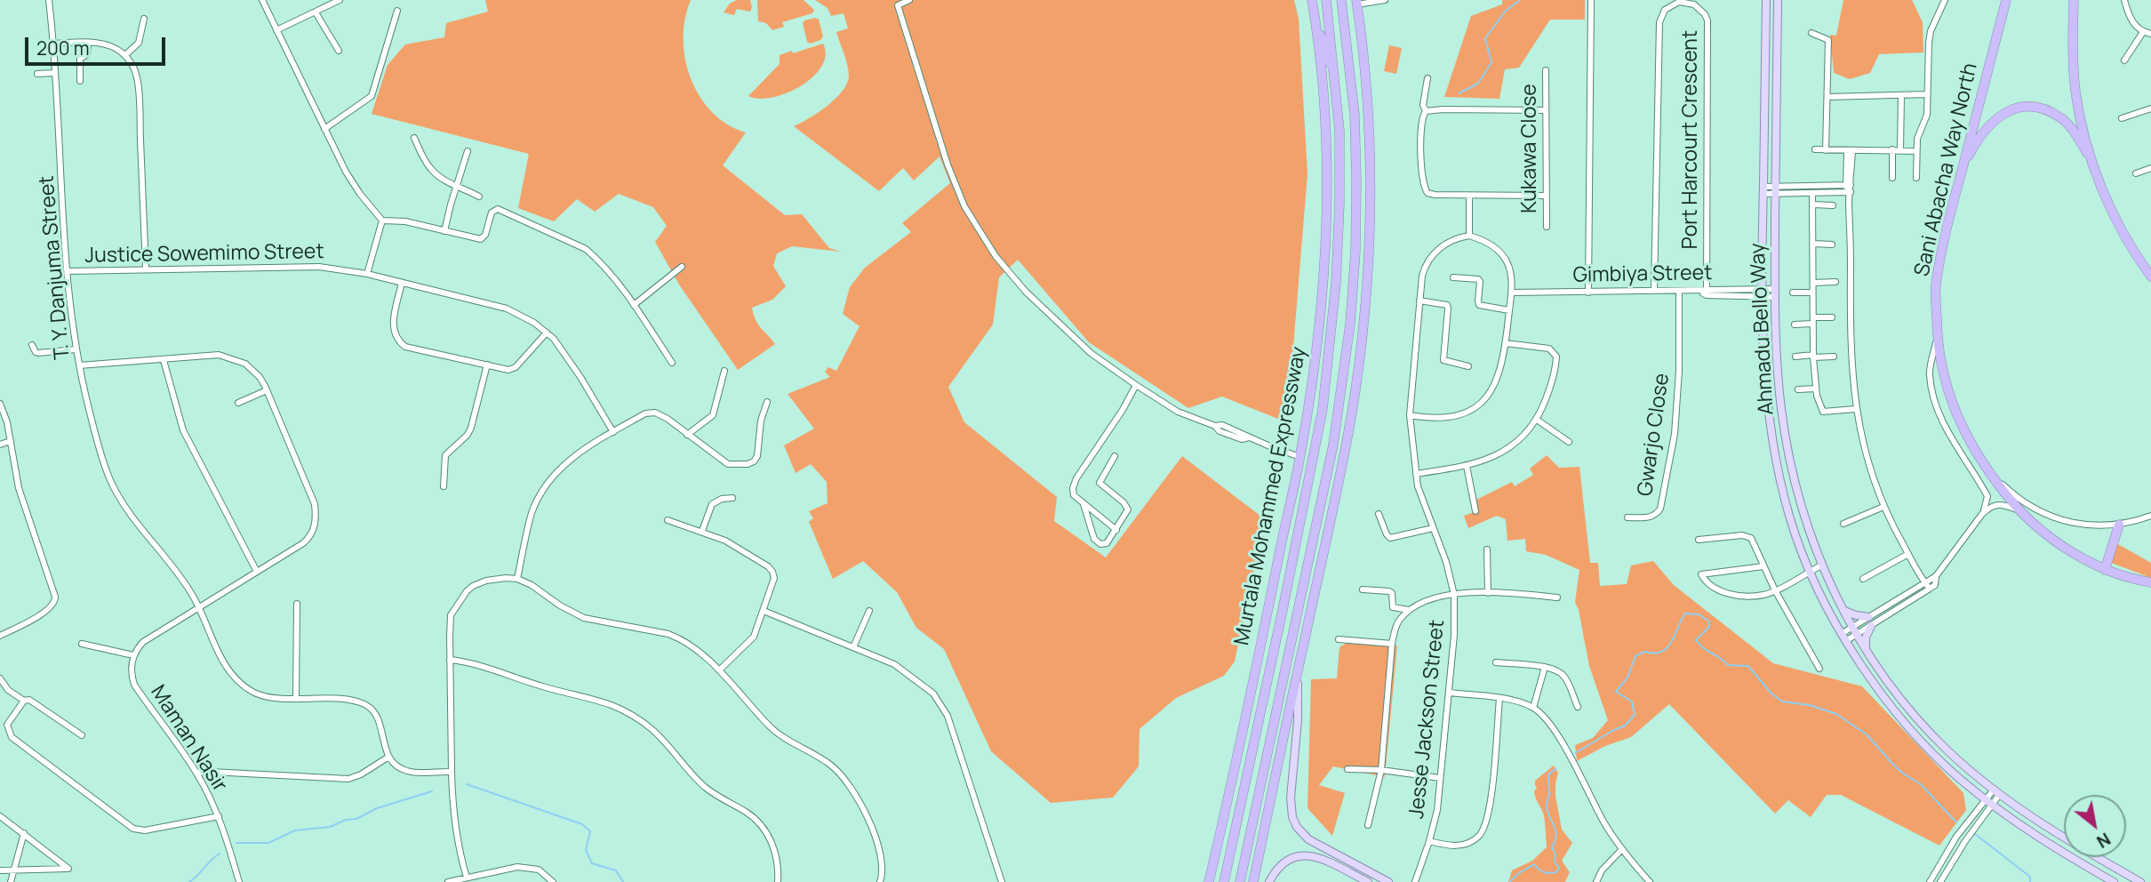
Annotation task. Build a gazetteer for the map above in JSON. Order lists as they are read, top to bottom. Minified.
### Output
{"streets":{"highway":["Sani Abacha Way North","Murtala Mohammed Expressway"],"main road":["Ahmadu Bello Way"],"street":["Port Harcourt Crescent","Kukawa Close","Justice Sowemimo Street","T. Y. Danjuma Street","Gimbiya Street","Gwarjo Close","Jesse Jackson Street","Maman Nasir"]},"crossings":[["Port Harcourt Crescent","Gimbiya Street"],["Justice Sowemimo Street","T. Y. Danjuma Street"],["Gimbiya Street","Ahmadu Bello Way"],["Gimbiya Street","Gwarjo Close"]],"scale_bar":"200 m","north":"bottom right"}
